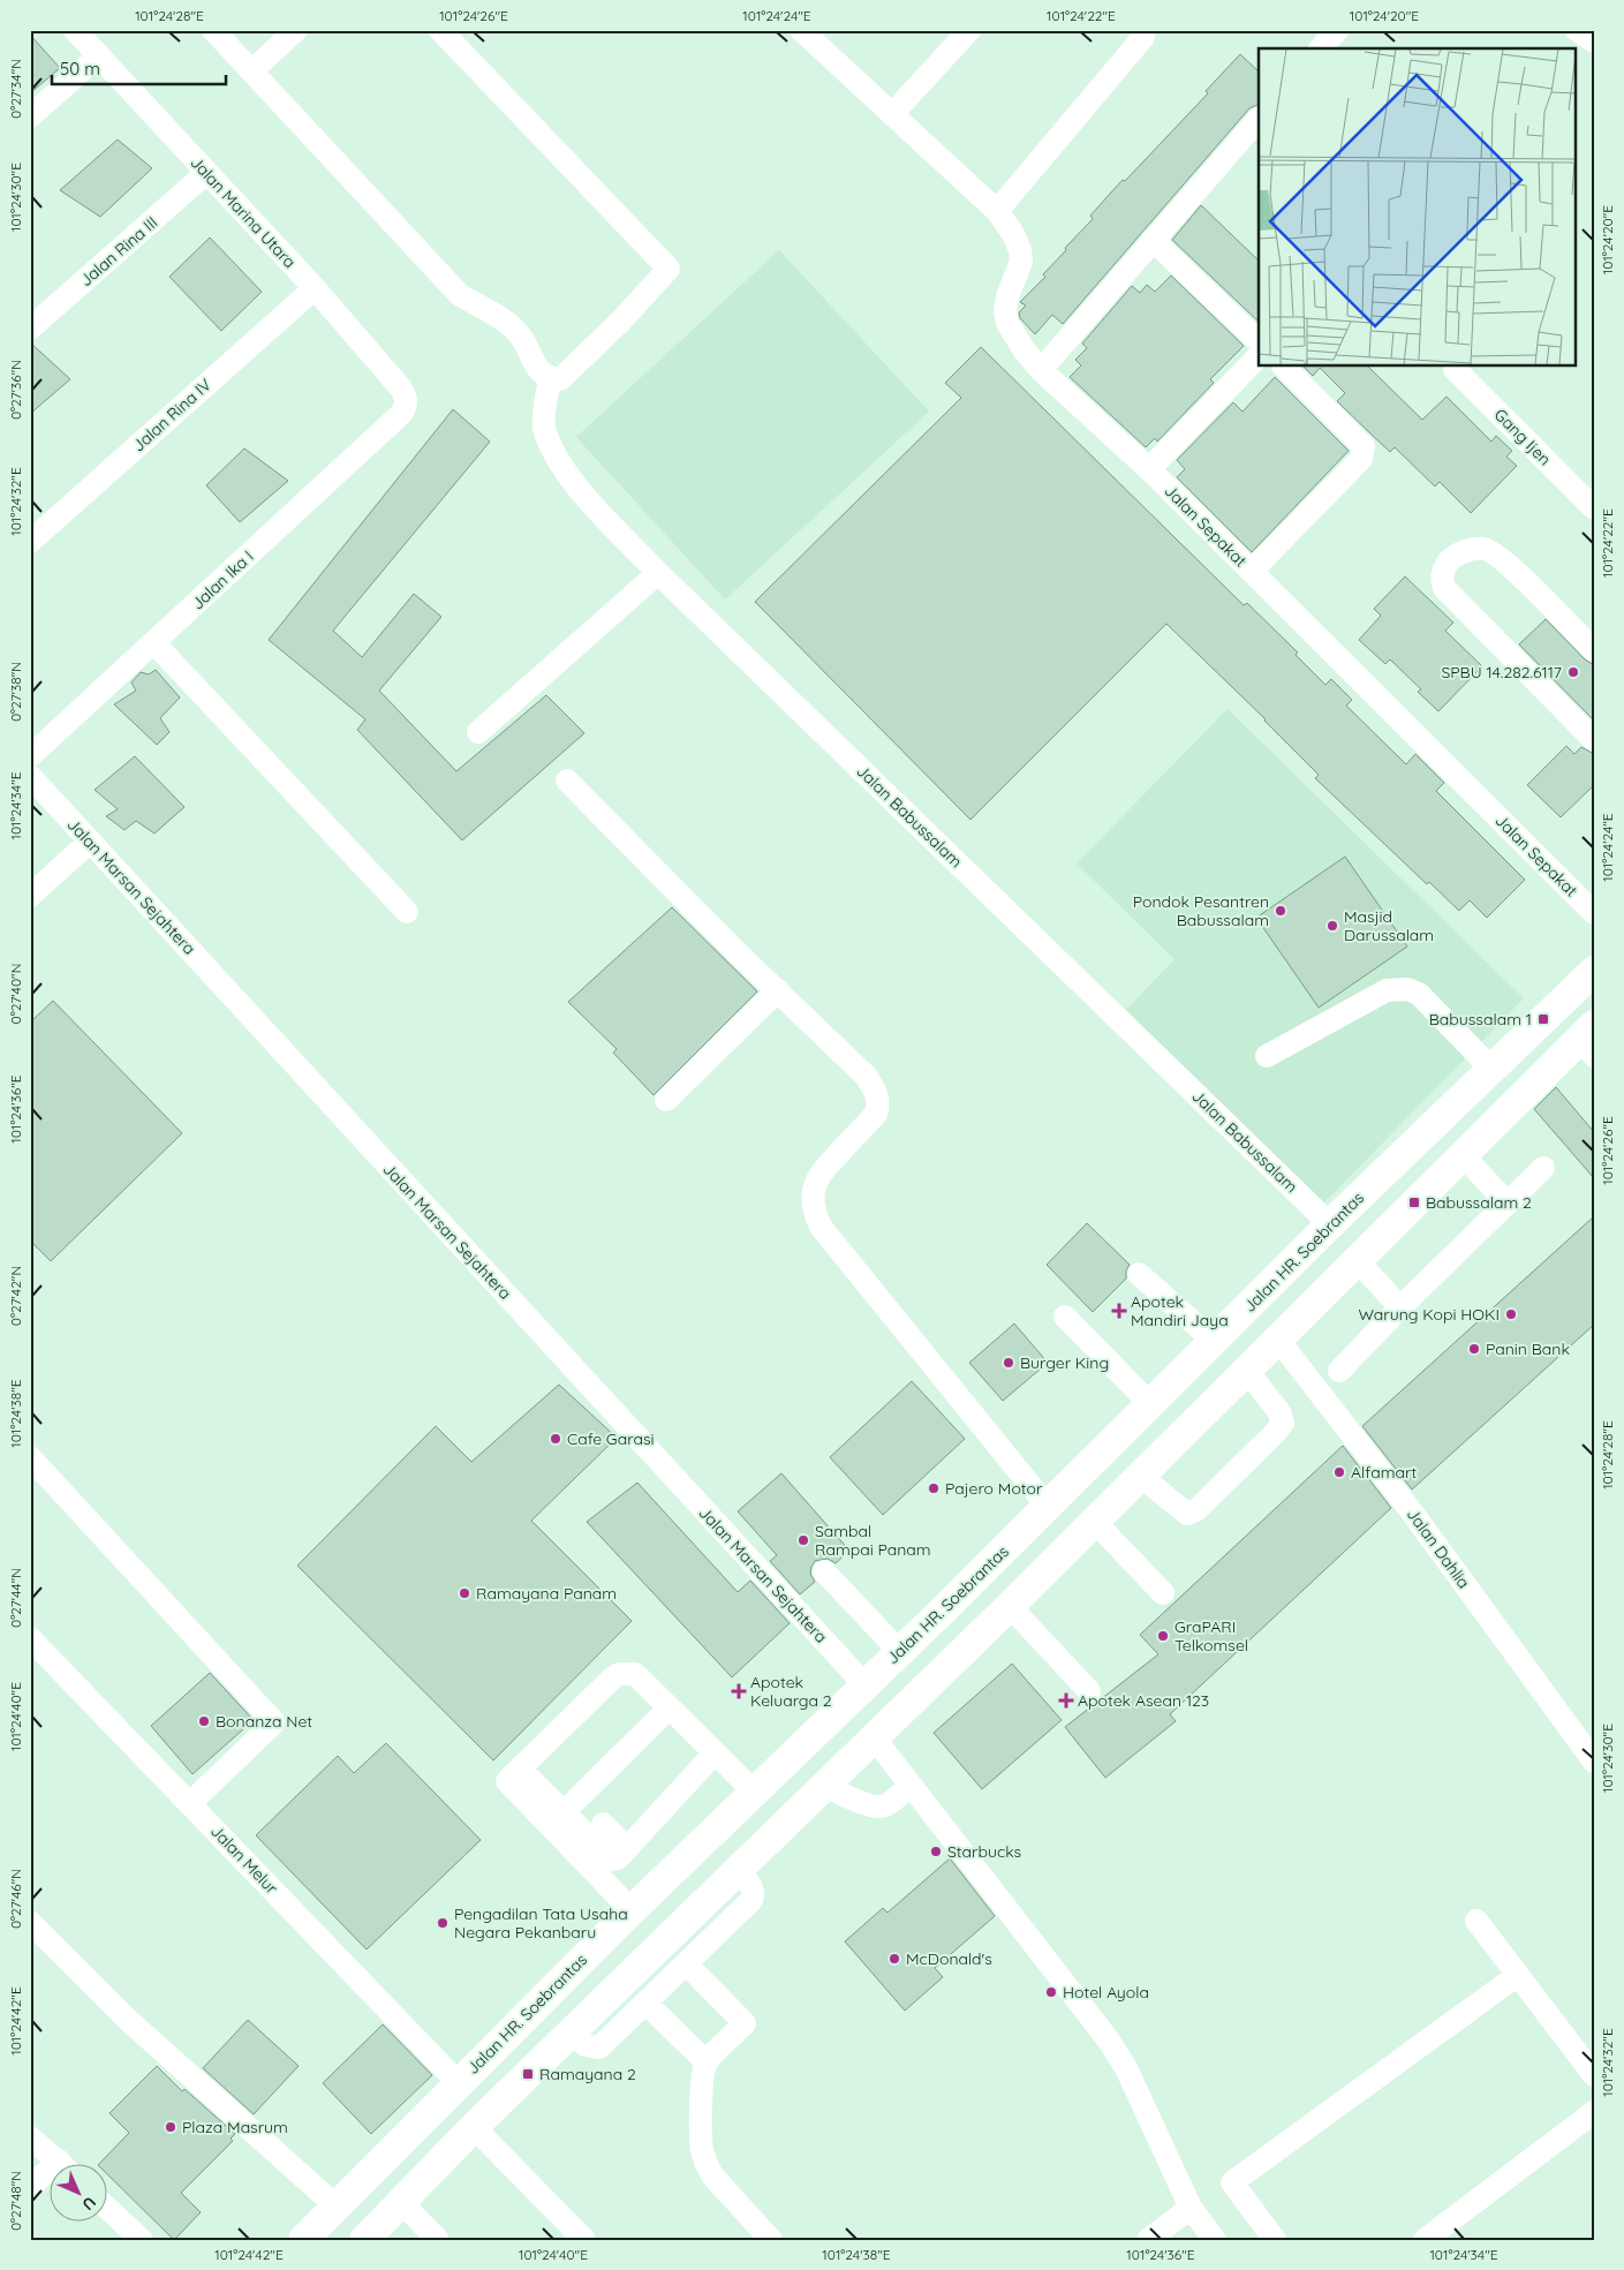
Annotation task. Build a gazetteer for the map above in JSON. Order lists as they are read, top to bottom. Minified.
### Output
{"streets":{"main road":["Jalan HR. Soebrantas"],"street":["Jalan Marina Utara","Jalan Rina III","Jalan Rina IV","Gang Ijen","Jalan Sepakat","Jalan Ika I","Jalan Babussalam","Jalan Marsan Sejahtera","Jalan Dahlia","Jalan Melur"]},"crossings":[["Jalan Marina Utara","Jalan Rina III"],["Jalan Marina Utara","Jalan Rina IV"],["Jalan Marina Utara","Jalan Ika I"],["Jalan Babussalam","Jalan HR. Soebrantas"],["Jalan Marsan Sejahtera","Jalan HR. Soebrantas"],["Jalan HR. Soebrantas","Jalan Melur"]],"places":{"other":["SPBU 14.282.6117","Pondok Pesantren Babussalam","Masjid Darussalam","Warung Kopi HOKI","Panin Bank","Burger King","Cafe Garasi","Alfamart","Pajero Motor","Sambal Rampai Panam","Ramayana Panam","GraPARI Telkomsel","Bonanza Net","Starbucks","Pengadilan Tata Usaha Negara Pekanbaru","McDonald's","Hotel Ayola","Plaza Masrum"],"transit":["Babussalam 1","Babussalam 2","Ramayana 2"],"health":["Apotek Mandiri Jaya","Apotek Keluarga 2","Apotek Asean 123"]},"scale_bar":"50 m","north":"bottom right","coordinates":["101°24'28\"E","101°24'26\"E","101°24'24\"E","101°24'22\"E","101°24'20\"E","0°27'34\"N","101°24'30\"E","0°27'36\"N","101°24'32\"E","0°27'38\"N","101°24'34\"E","0°27'40\"N","101°24'36\"E","0°27'42\"N","101°24'38\"E","0°27'44\"N","101°24'40\"E","0°27'46\"N","101°24'42\"E","0°27'48\"N"]}
